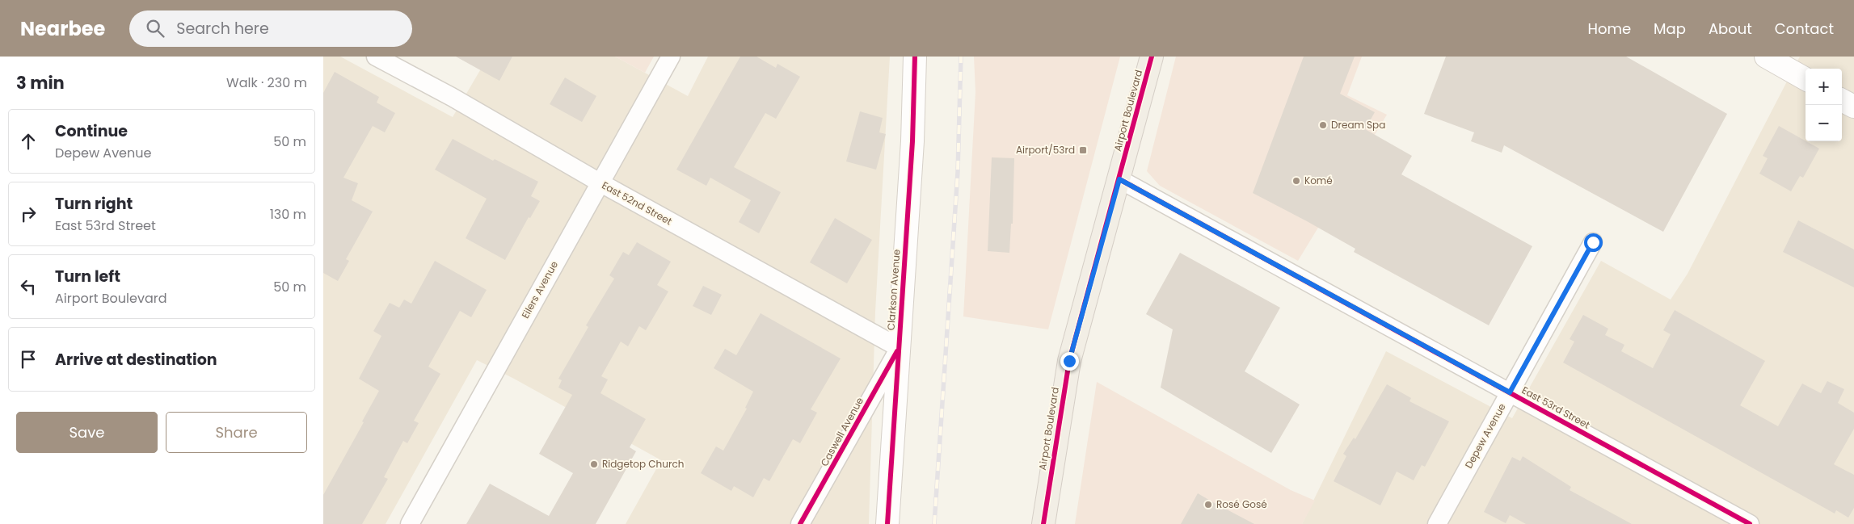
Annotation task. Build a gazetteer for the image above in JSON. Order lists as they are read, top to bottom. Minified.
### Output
{"streets":{"main road":["Airport Boulevard"],"street":["East 52nd Street","Eilers Avenue","Clarkson Avenue","East 53rd Street","Caswell Avenue","Depew Avenue"]},"crossings":[["Airport Boulevard","East 53rd Street"],["East 52nd Street","Eilers Avenue"],["East 52nd Street","Clarkson Avenue"],["East 52nd Street","Caswell Avenue"],["Clarkson Avenue","Caswell Avenue"],["East 53rd Street","Depew Avenue"]],"places":{"other":["Dream Spa","Komé","Ridgetop Church","Rosé Gosé"],"transit":["Airport/53rd"]},"page":{"header":"Nearbee","search":"Search here","nav":["Home","Map","About","Contact"],"heading":["3 min","Walk · 230 m"],"map_buttons":["+","−"],"list":[["Continue","Depew Avenue","50 m"],["Turn right","East 53rd Street","130 m"],["Turn left","Airport Boulevard","50 m"],"Arrive at destination"],"buttons":["Save","Share"]}}
